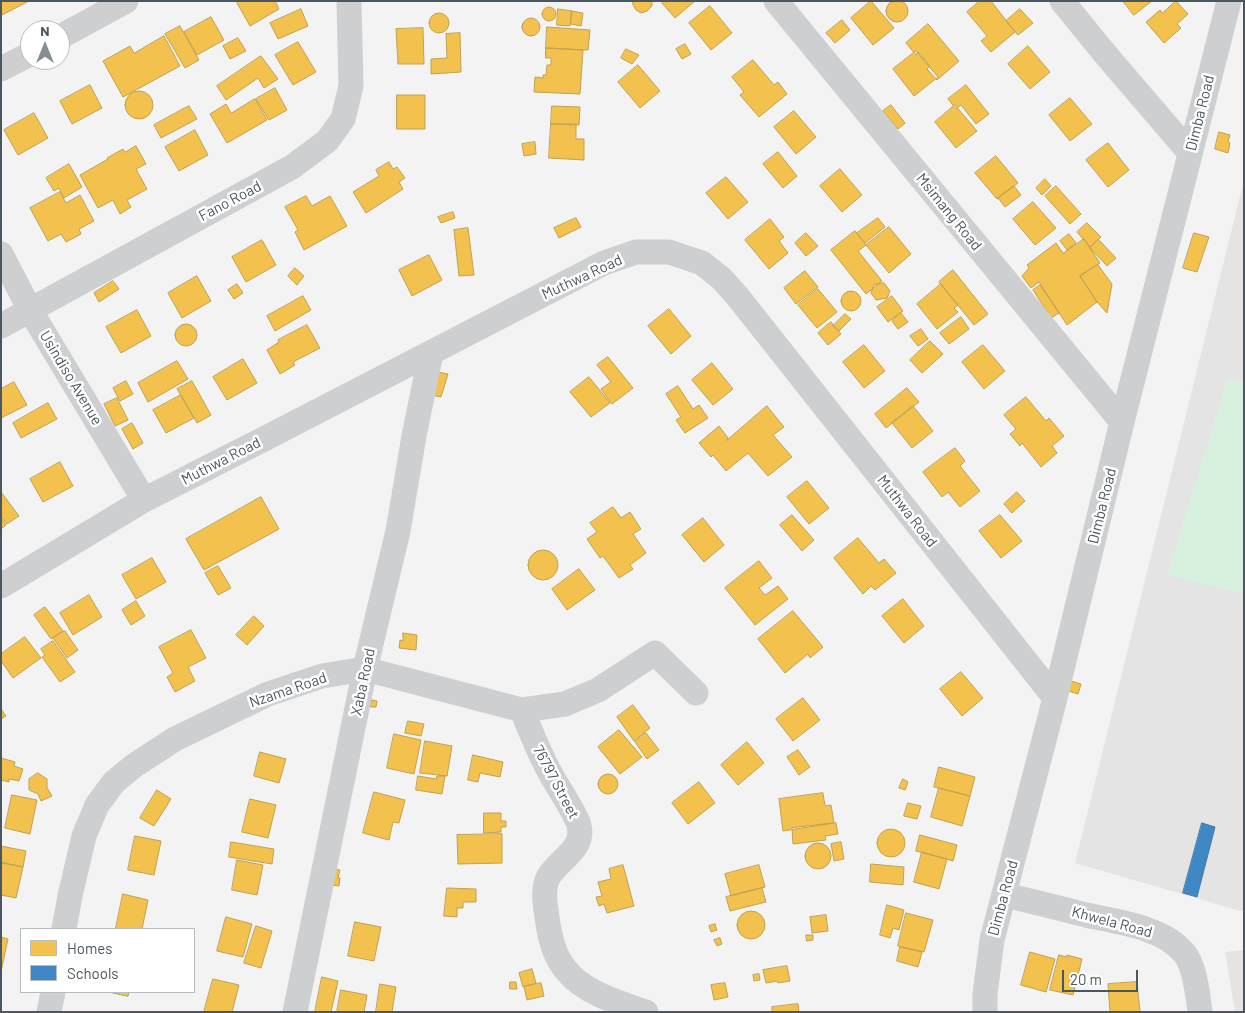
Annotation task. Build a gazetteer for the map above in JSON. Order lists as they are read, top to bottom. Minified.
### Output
{"streets":{"street":["Dimba Road","Fano Road","Msimang Road","Muthwa Road","Usindiso Avenue","Xaba Road","Nzama Road","76797 Street","Khwela Road"]},"crossings":[["Dimba Road","Msimang Road"],["Dimba Road","Muthwa Road"],["Dimba Road","Khwela Road"],["Fano Road","Usindiso Avenue"],["Muthwa Road","Usindiso Avenue"],["Muthwa Road","Xaba Road"],["Xaba Road","Nzama Road"],["Nzama Road","76797 Street"]],"legend":["Homes","Schools"],"scale_bar":"20 m","north":"top"}
